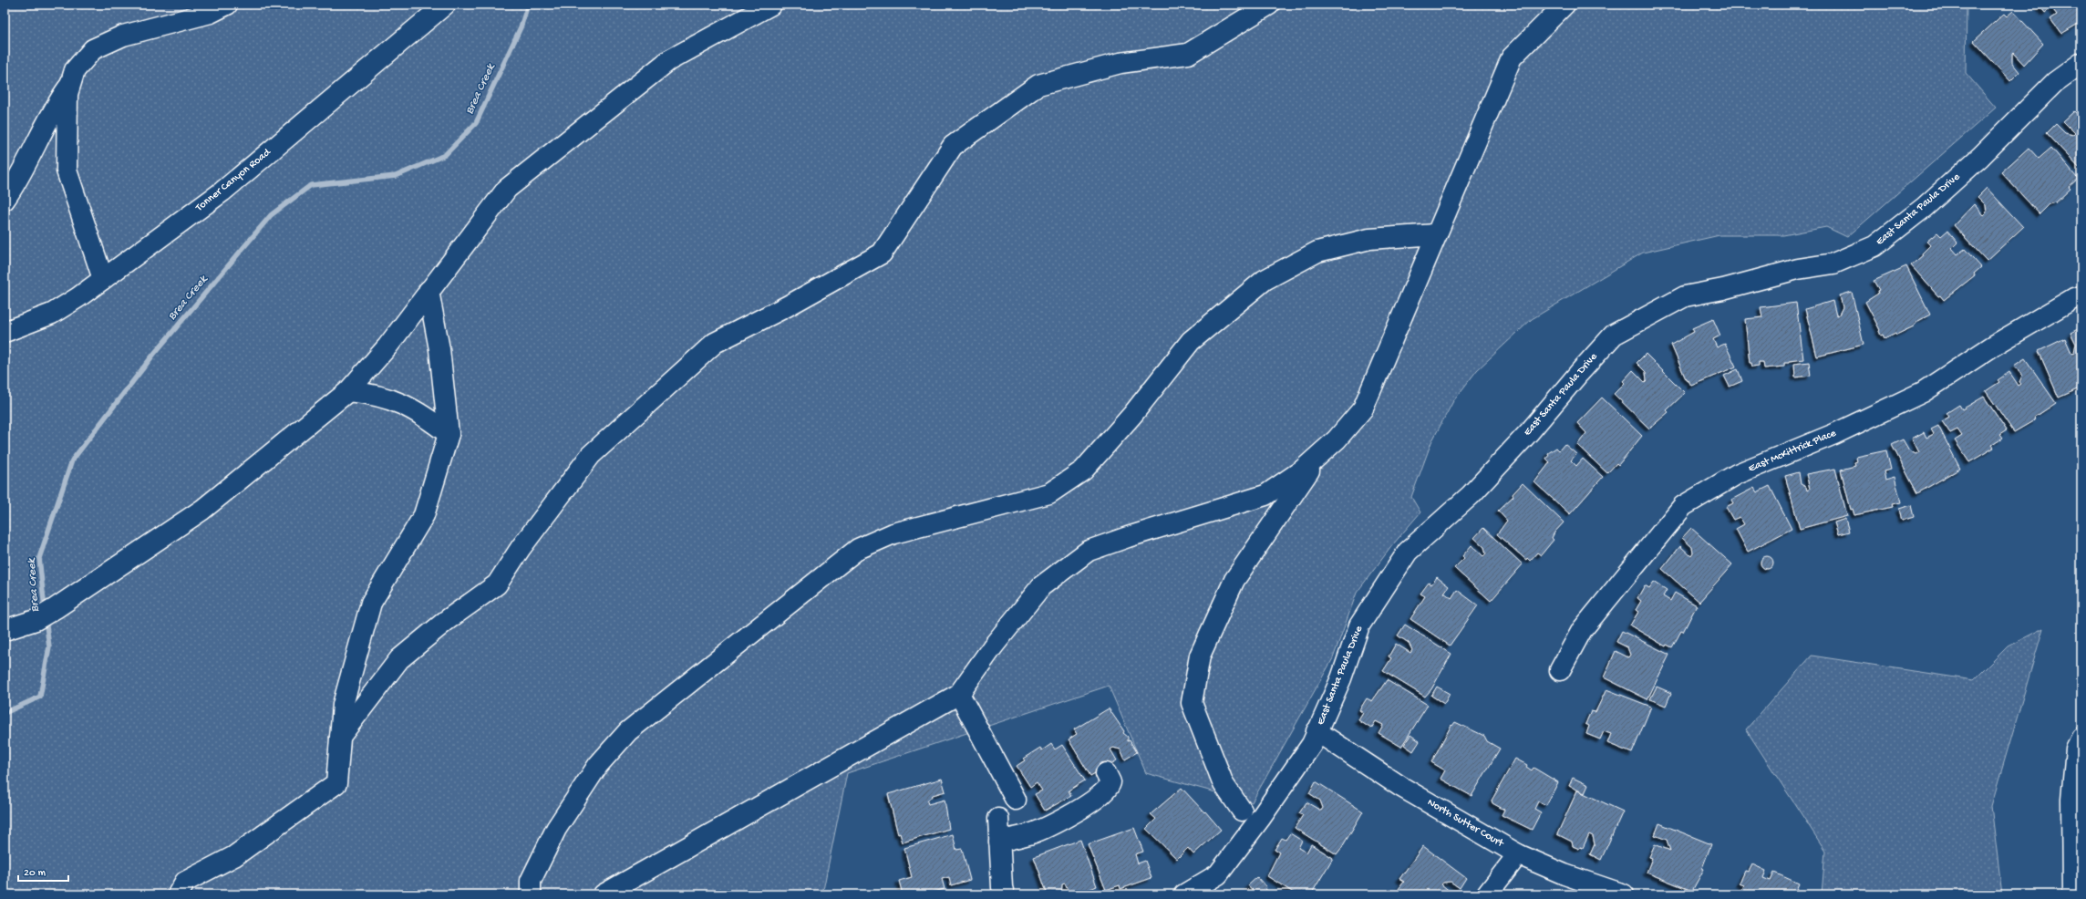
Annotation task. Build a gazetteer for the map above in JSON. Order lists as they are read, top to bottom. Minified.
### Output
{"streets":{"street":["Tonner Canyon Road","East Santa Paula Drive","East McKittrick Place","North Sutter Court"]},"crossings":[["East Santa Paula Drive","North Sutter Court"]],"water":["Brea Creek"],"scale_bar":"20 m"}
